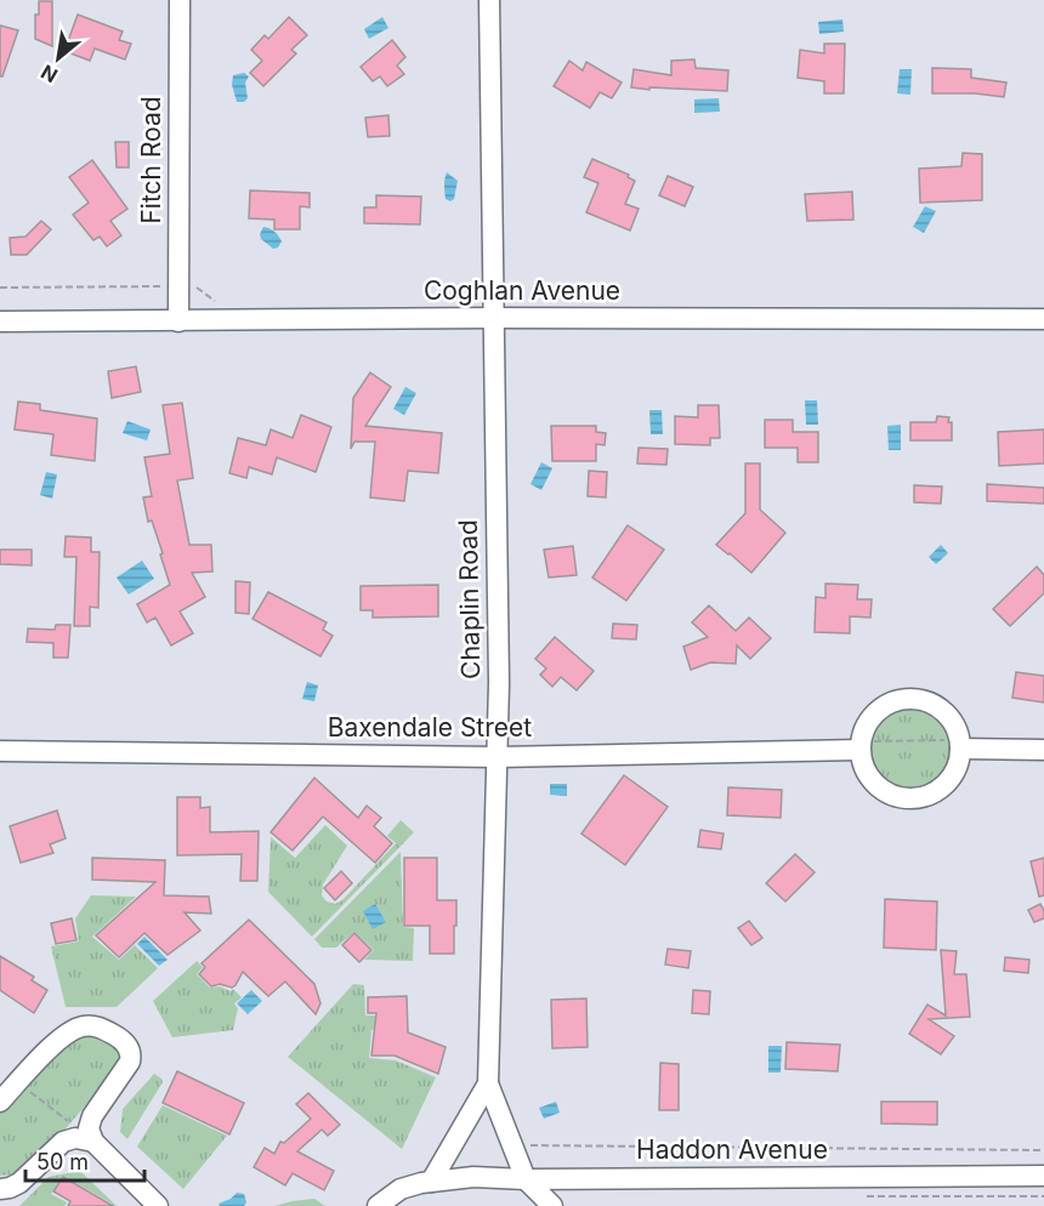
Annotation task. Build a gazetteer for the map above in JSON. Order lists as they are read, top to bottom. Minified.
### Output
{"streets":{"street":["Fitch Road","Coghlan Avenue","Chaplin Road","Baxendale Street","Haddon Avenue"]},"crossings":[["Fitch Road","Coghlan Avenue"],["Coghlan Avenue","Chaplin Road"],["Chaplin Road","Baxendale Street"],["Chaplin Road","Haddon Avenue"]],"scale_bar":"50 m","north":"bottom left"}
